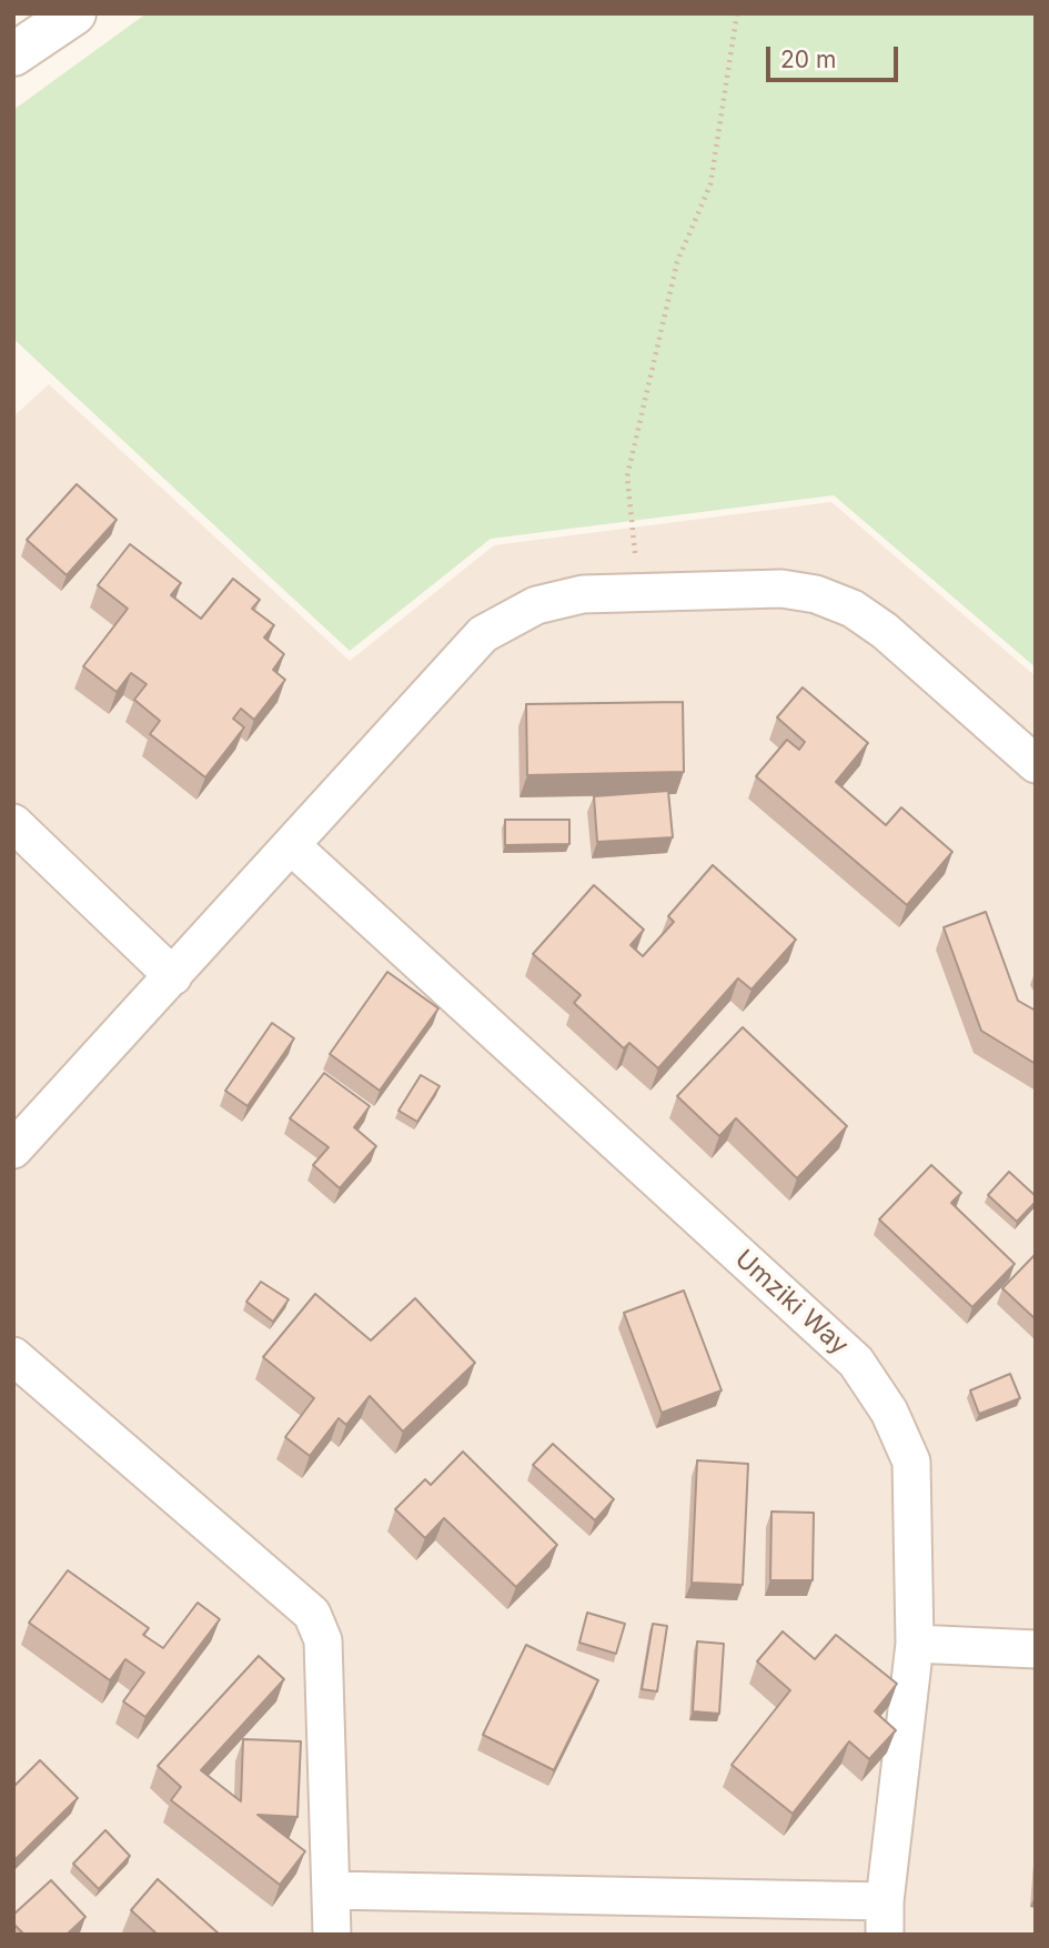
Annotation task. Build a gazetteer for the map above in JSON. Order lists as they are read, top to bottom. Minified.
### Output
{"streets":{"street":["Umziki Way"]},"scale_bar":"20 m"}
